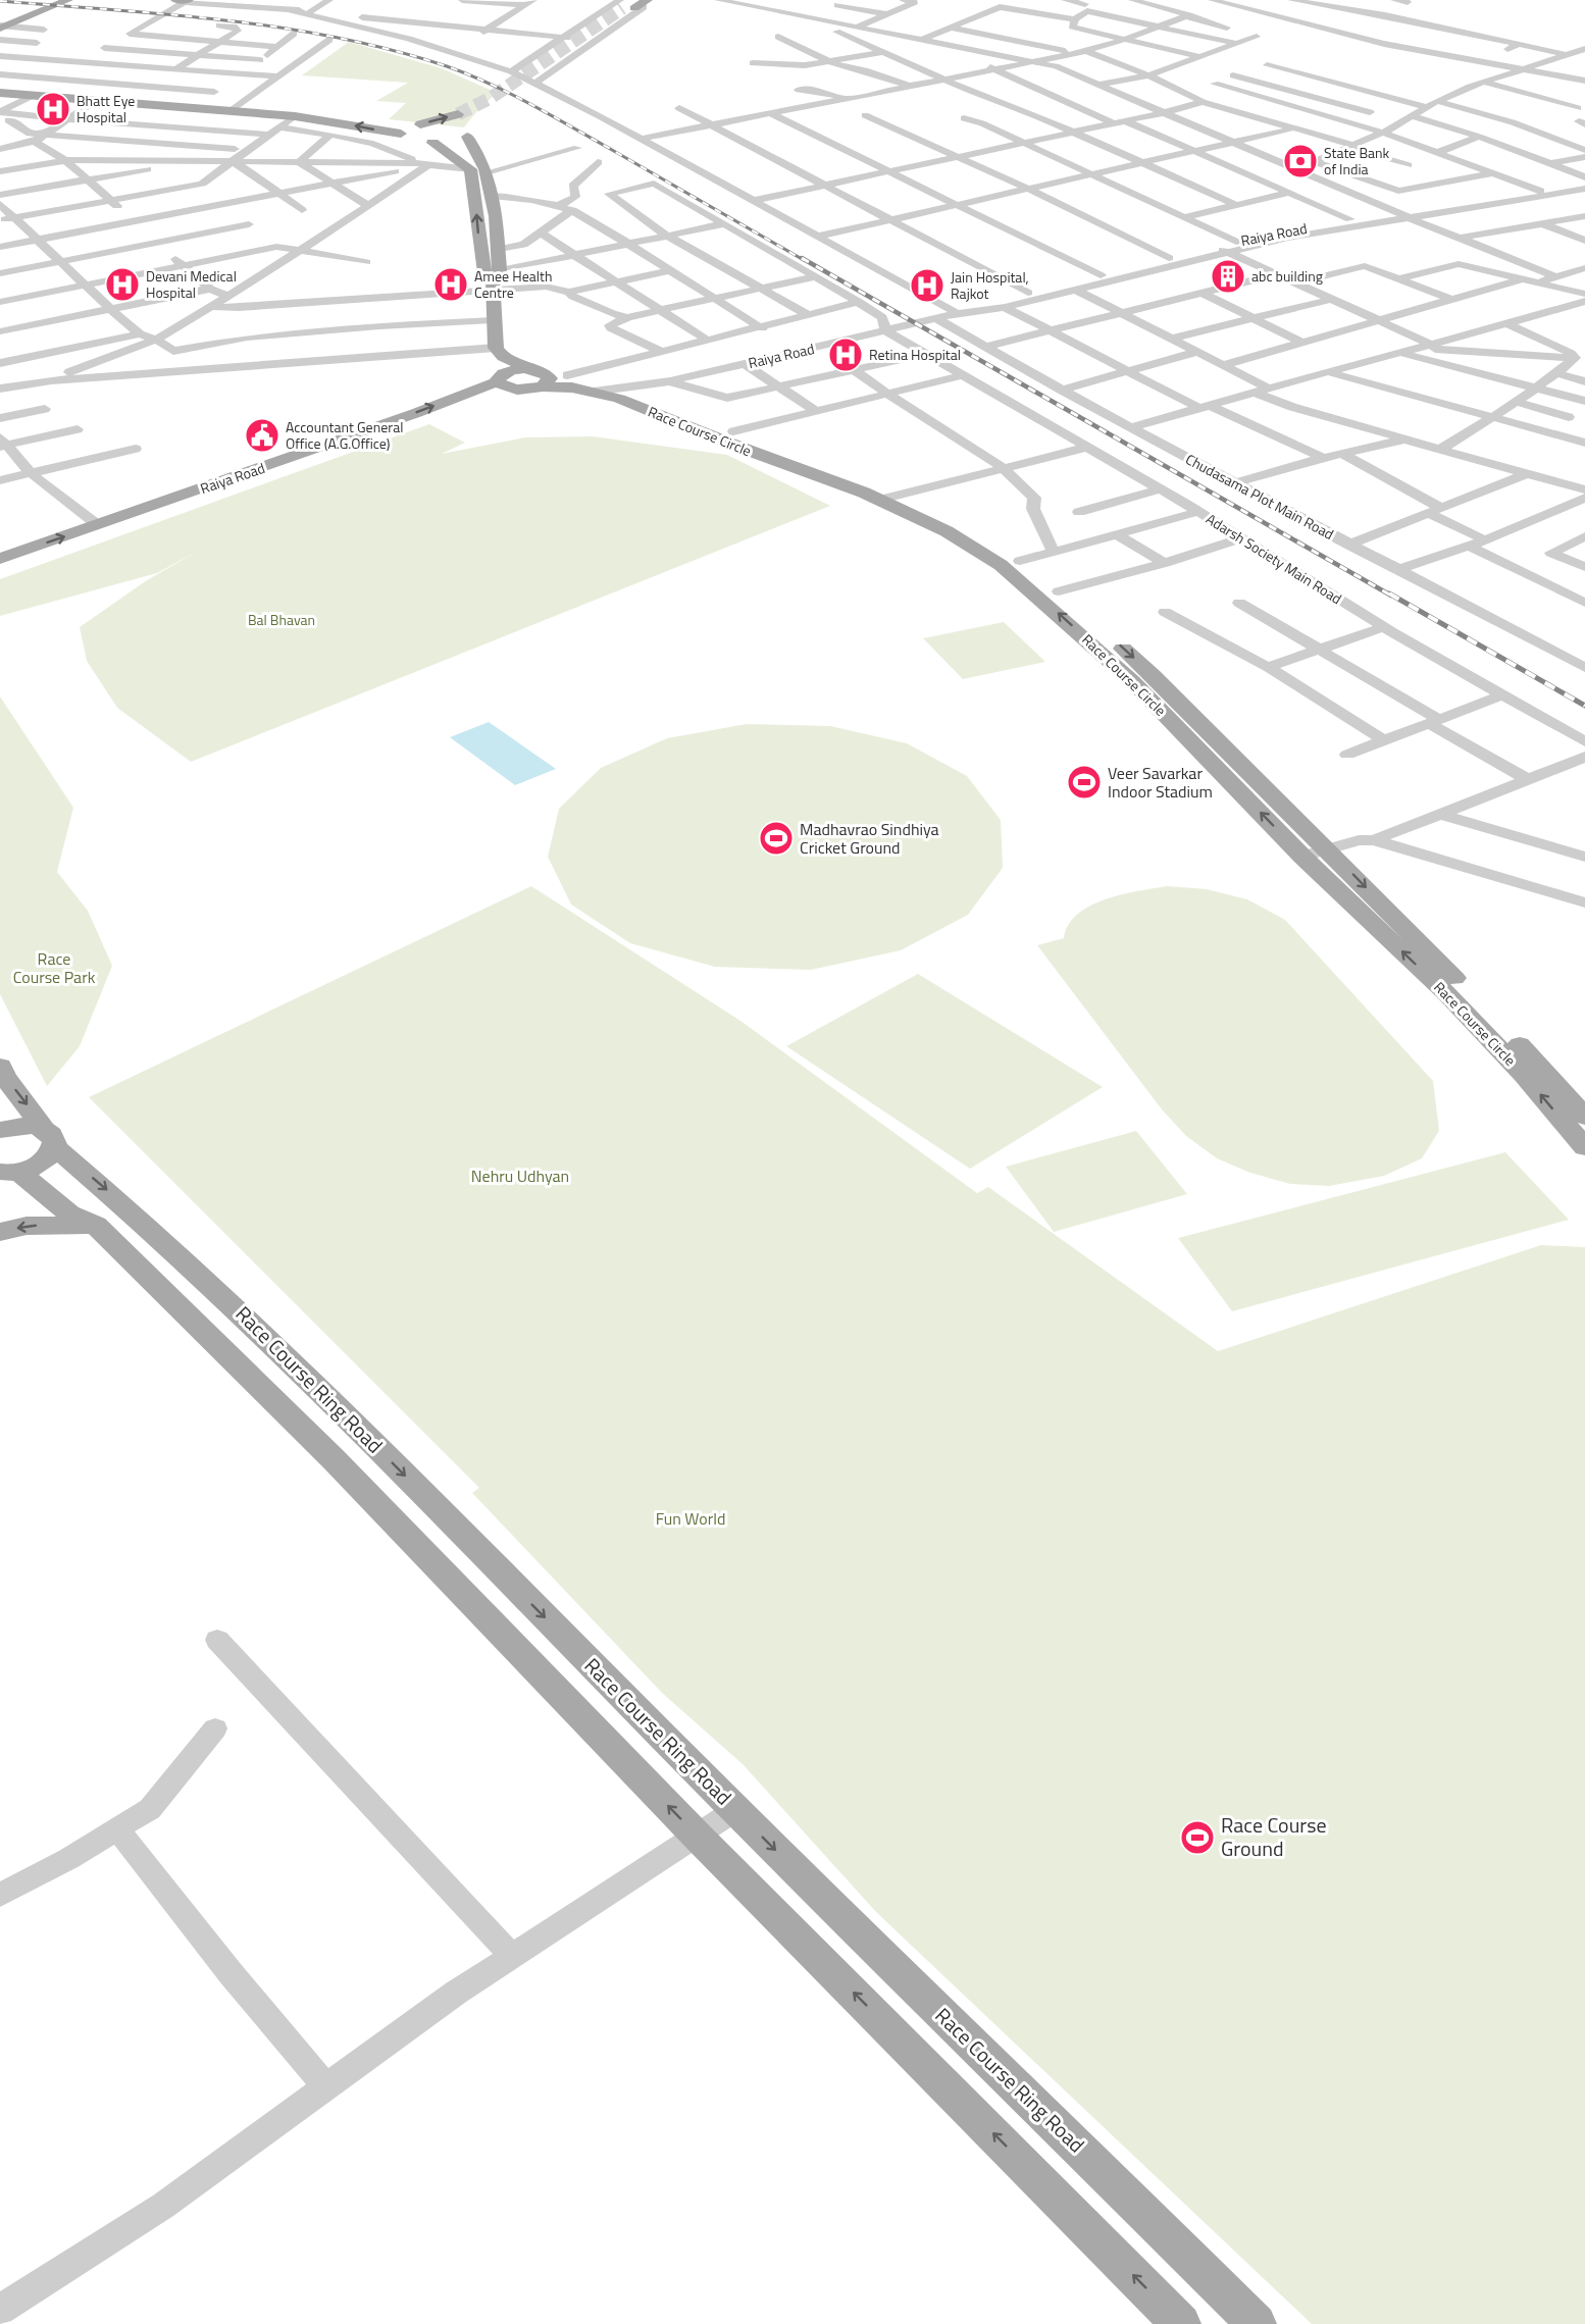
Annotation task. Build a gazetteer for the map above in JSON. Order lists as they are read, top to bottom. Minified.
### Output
{"streets":{"main road":["Raiya Road","Race Course Circle","Race Course Ring Road"],"street":["Chudasama Plot Main Road","Adarsh Society Main Road"]},"crossings":[["Raiya Road","Race Course Circle"],["Raiya Road","Chudasama Plot Main Road"],["Raiya Road","Adarsh Society Main Road"]],"parks":["Bal Bhavan","Race Course Park","Nehru Udhyan","Fun World"],"places":{"hospital":["Bhatt Eye Hospital","Devani Medical Hospital","Amee Health Centre","Jain Hospital, Rajkot","Retina Hospital"],"bank":["State Bank of India"],"building":["abc building"],"public building":["Accountant General Office (A.G.Office)"],"sports":["Veer Savarkar Indoor Stadium","Madhavrao Sindhiya Cricket Ground","Race Course Ground"]}}
